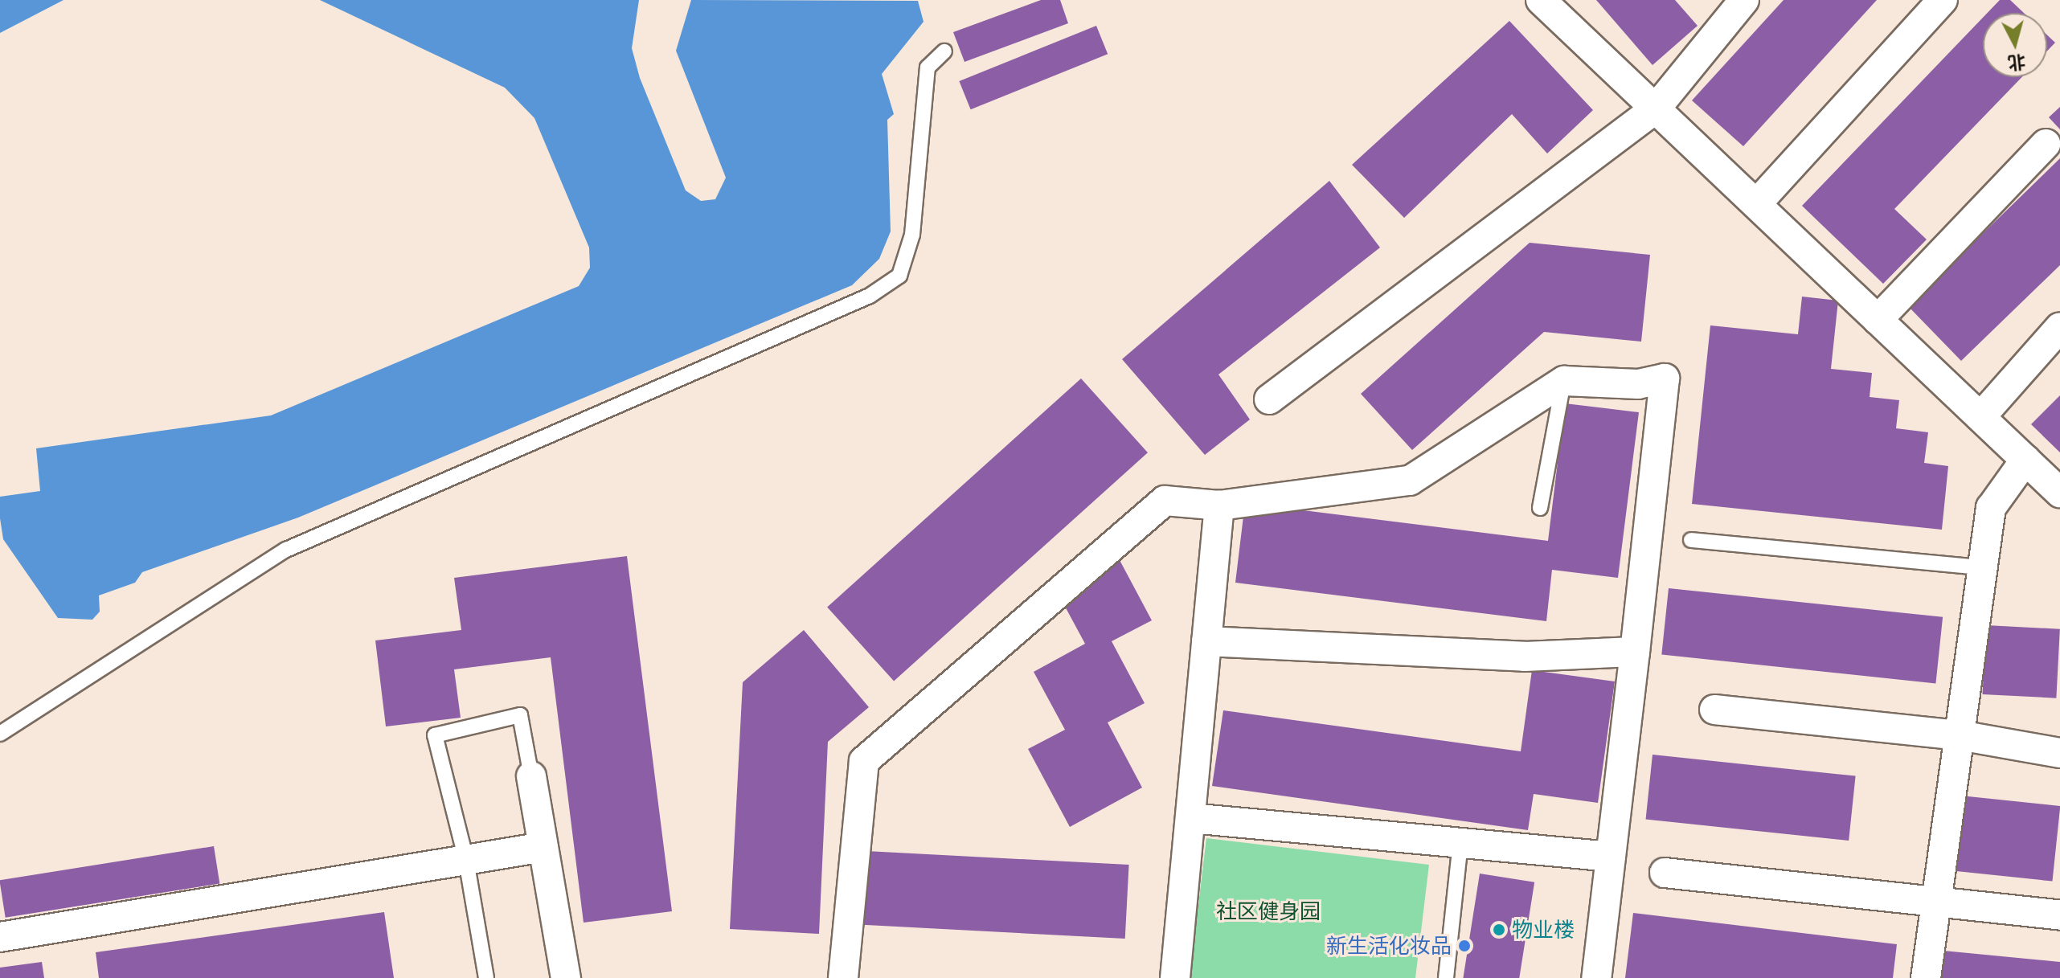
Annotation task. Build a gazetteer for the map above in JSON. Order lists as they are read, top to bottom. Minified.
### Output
{"parks":["社区健身园"],"places":["物业楼","新生活化妆品"],"north":"bottom"}
